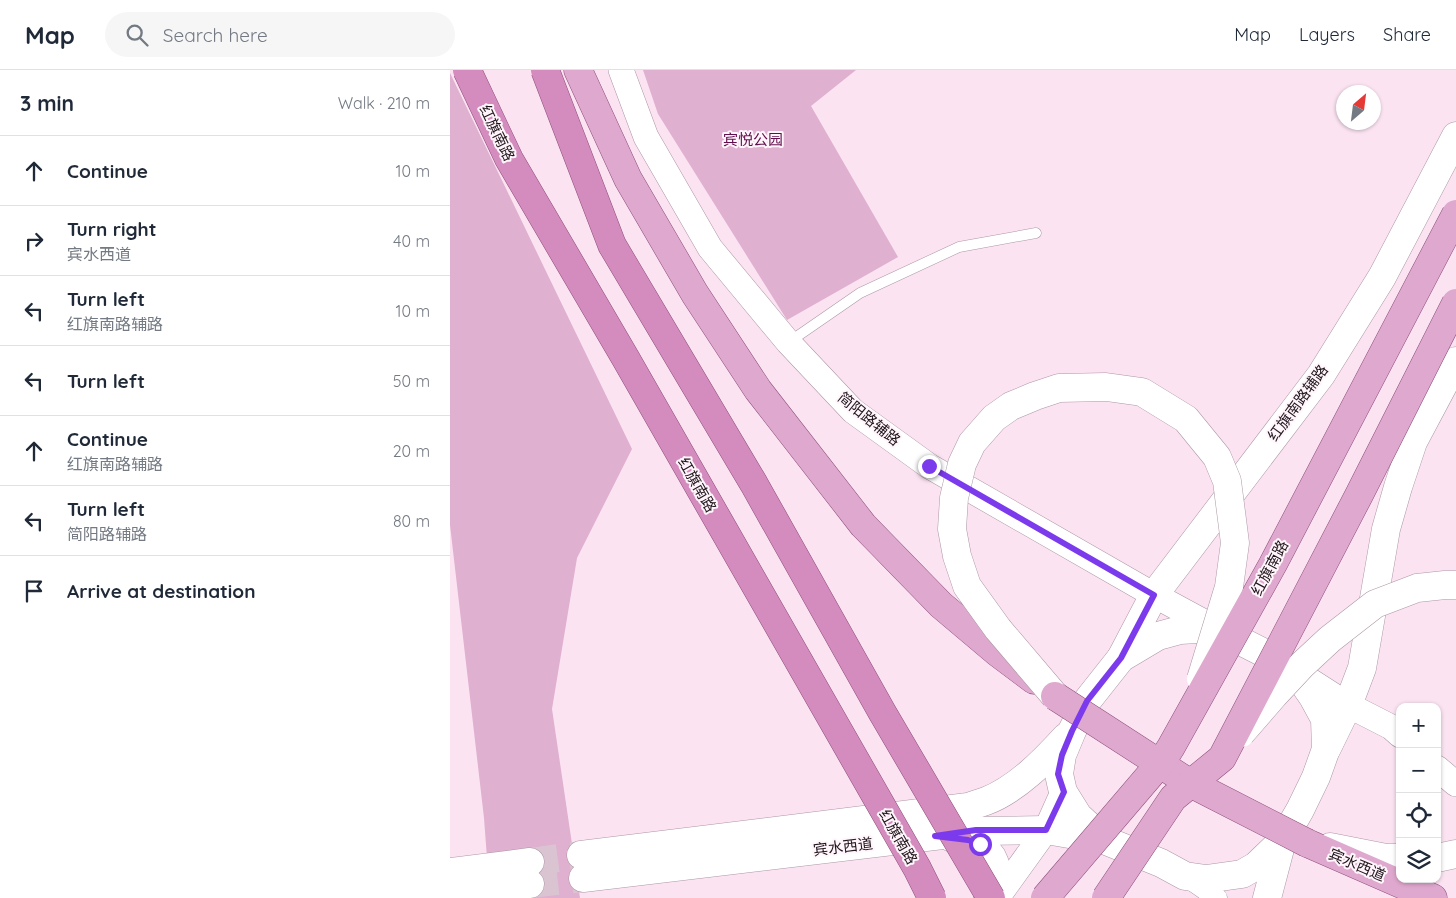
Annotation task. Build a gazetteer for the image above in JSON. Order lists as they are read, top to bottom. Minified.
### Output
{"streets":{"highway":["红旗南路"],"main road":["红旗南路辅路","宾水西道"],"street":["简阳路辅路"]},"crossings":[["红旗南路辅路","简阳路辅路"]],"parks":["宾悦公园"],"north":"top right","page":{"header":"Map","search":"Search here","nav":["Map","Layers","Share"],"heading":["3 min","Walk · 210 m"],"list":[["Continue","10 m"],["Turn right","宾水西道","40 m"],["Turn left","红旗南路辅路","10 m"],["Turn left","50 m"],["Continue","红旗南路辅路","20 m"],["Turn left","简阳路辅路","80 m"],"Arrive at destination"],"map_buttons":["+","−"]}}
